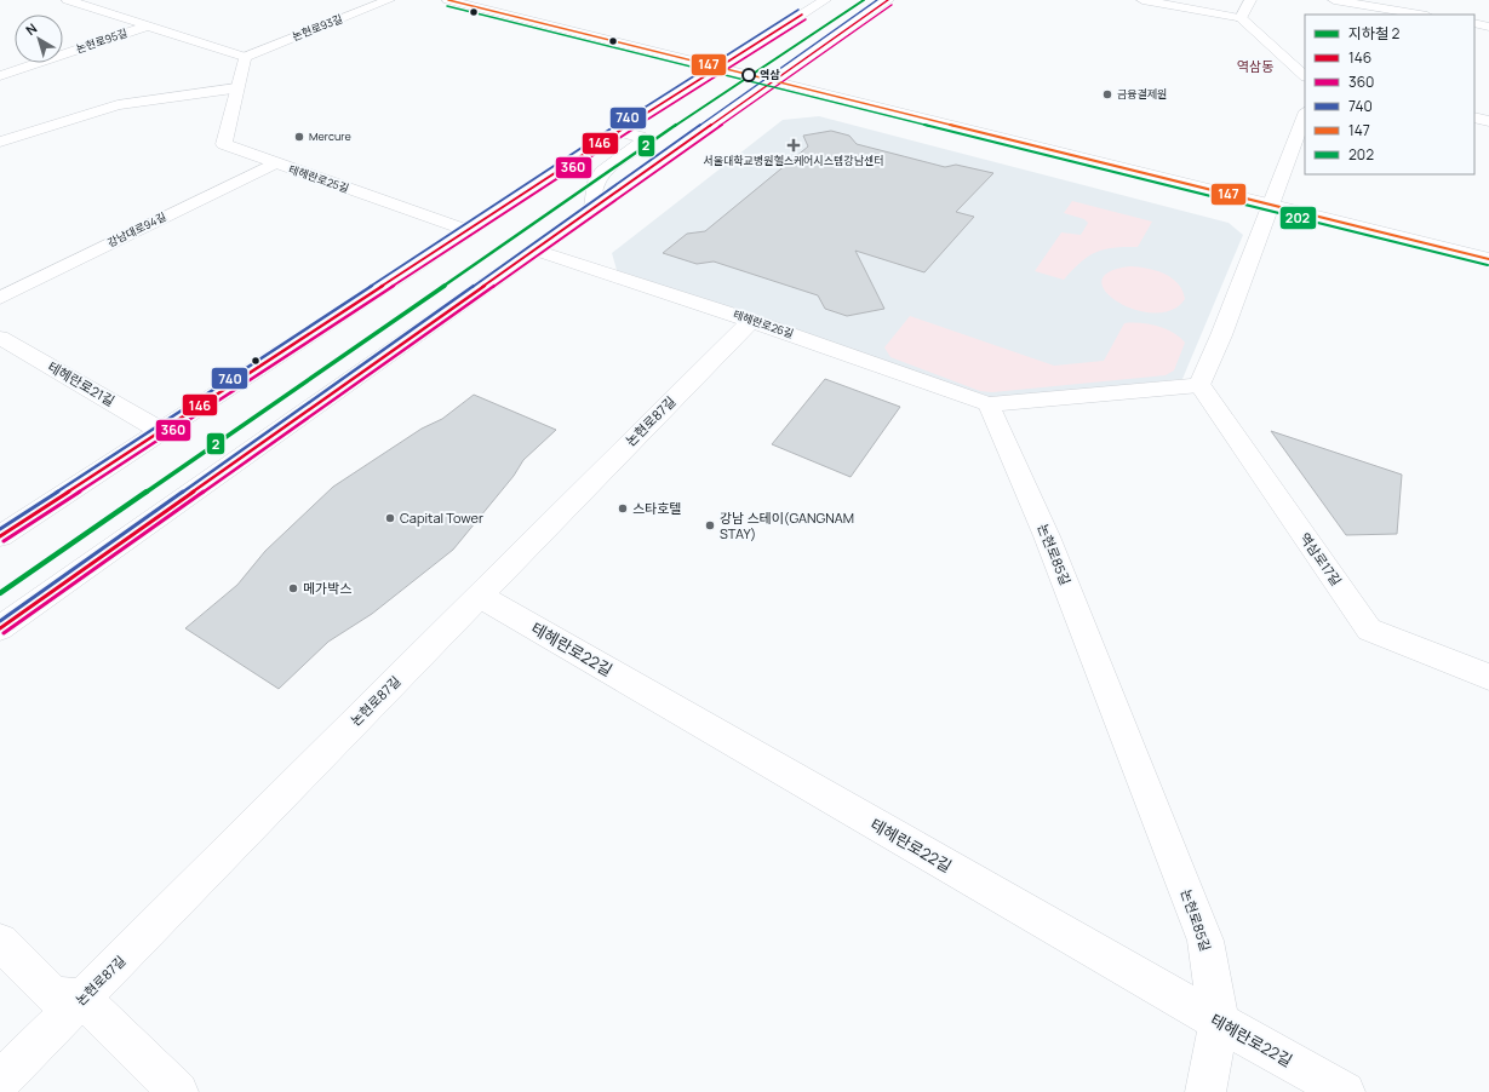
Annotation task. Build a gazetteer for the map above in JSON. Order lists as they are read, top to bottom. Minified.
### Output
{"streets":{"street":["논현로93길","논현로95길","테헤란로25길","강남대로94길","테헤란로26길","테헤란로21길","논현로87길","논현로85길","역삼로17길","테헤란로22길"]},"crossings":[["논현로93길","테헤란로25길"],["테헤란로25길","강남대로94길"],["테헤란로26길","논현로87길"],["테헤란로26길","논현로85길"],["논현로87길","테헤란로22길"],["논현로85길","테헤란로22길"]],"districts":["역삼동"],"places":{"other":["역삼","금융결제원","Mercure","스타호텔","Capital Tower","강남 스테이(GANGNAM STAY)","메가박스"],"health":["서울대학교병원헬스케어시스템강남센터"]},"lines":["metro line 2","transit line 146","transit line 740","transit line 147","transit line 360","transit line 202"],"legend":["지하철 2","146","360","740","147","202"],"north":"top left"}
